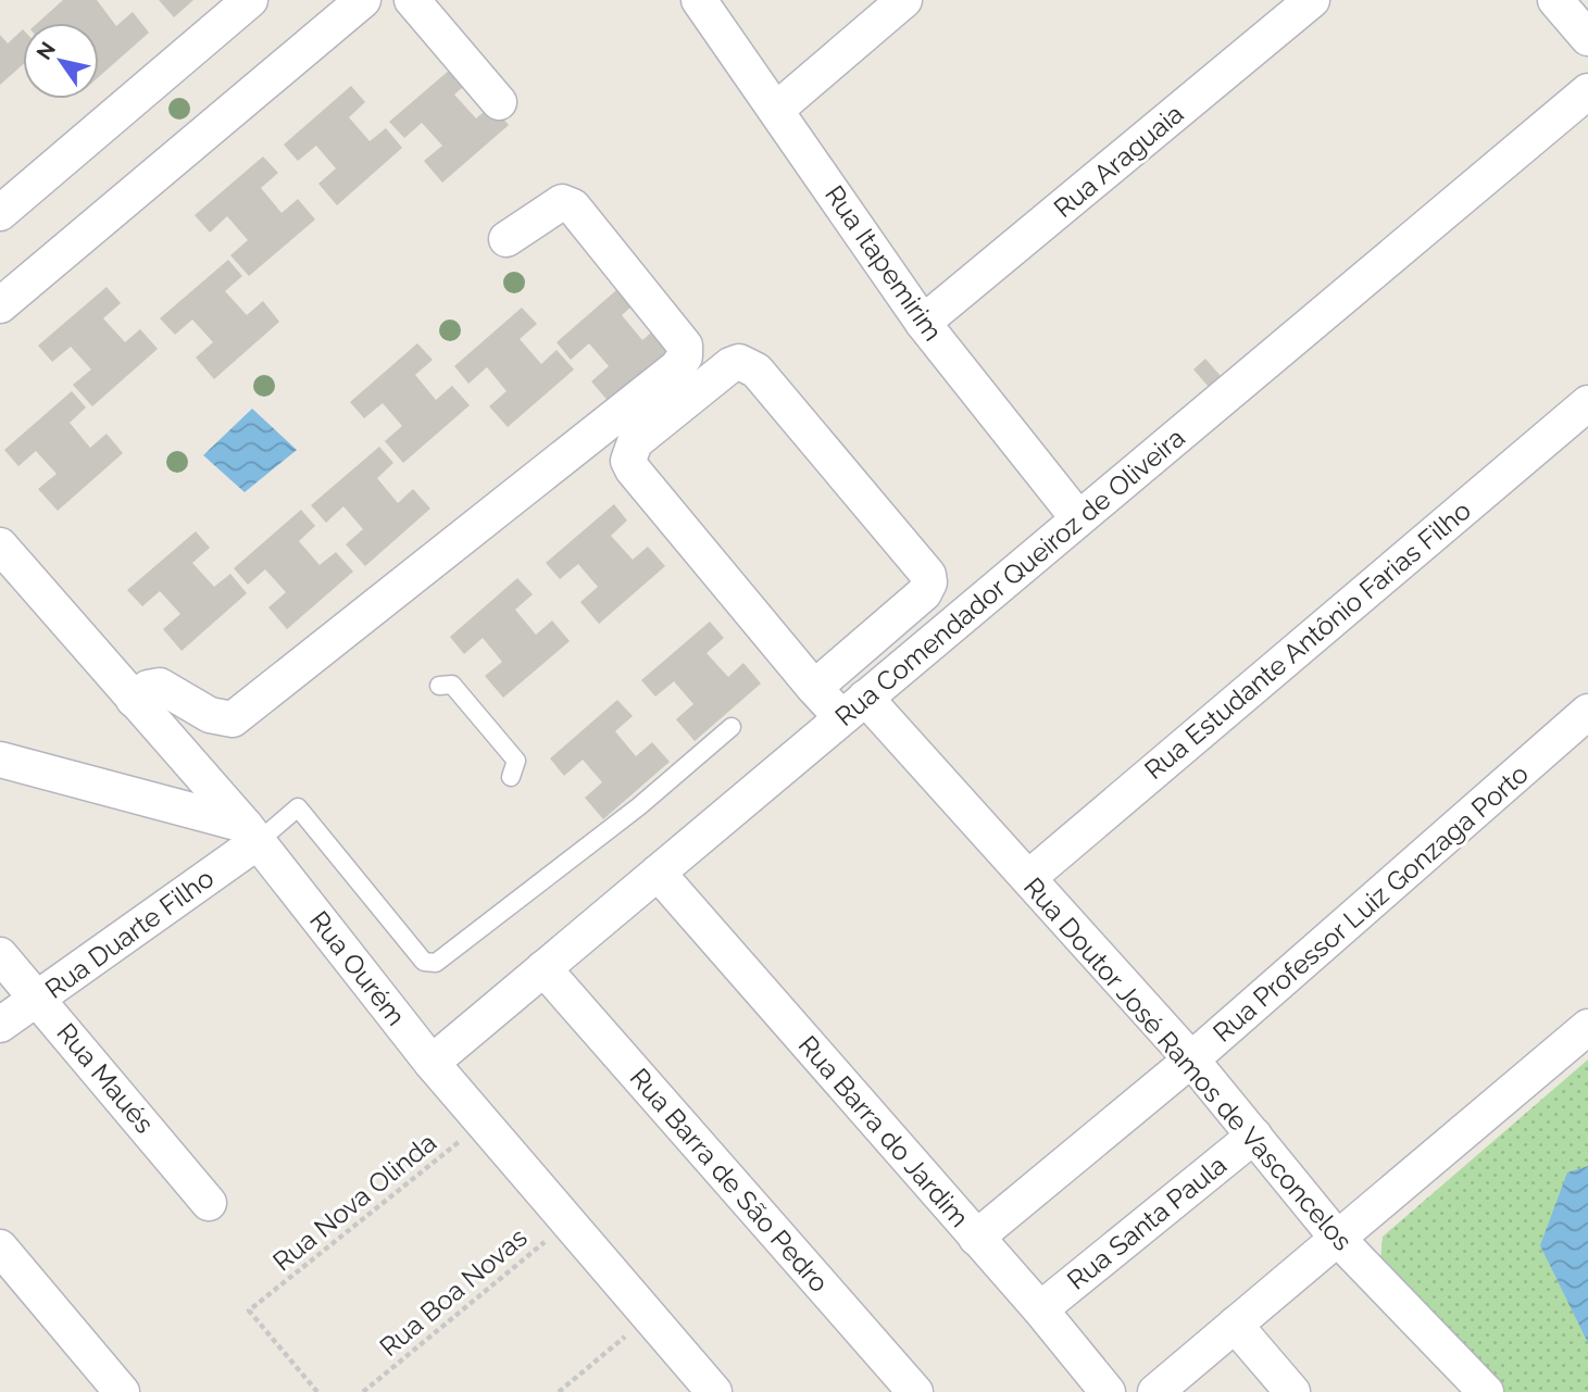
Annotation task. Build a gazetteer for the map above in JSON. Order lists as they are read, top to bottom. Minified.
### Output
{"streets":{"street":["Rua Araguaia","Rua Itapemirim","Rua Comendador Queiroz de Oliveira","Rua Estudante Antônio Farias Filho","Rua Professor Luiz Gonzaga Porto","Rua Duarte Filho","Rua Ourém","Rua Doutor José Ramos de Vasconcelos","Rua Maués","Rua Barra do Jardim","Rua Barra de São Pedro","Rua Santa Paula"],"path":["Rua Nova Olinda","Rua Boa Novas"]},"crossings":[["Rua Araguaia","Rua Itapemirim"],["Rua Itapemirim","Rua Comendador Queiroz de Oliveira"],["Rua Comendador Queiroz de Oliveira","Rua Ourém"],["Rua Comendador Queiroz de Oliveira","Rua Doutor José Ramos de Vasconcelos"],["Rua Comendador Queiroz de Oliveira","Rua Barra do Jardim"],["Rua Comendador Queiroz de Oliveira","Rua Barra de São Pedro"],["Rua Estudante Antônio Farias Filho","Rua Doutor José Ramos de Vasconcelos"],["Rua Professor Luiz Gonzaga Porto","Rua Doutor José Ramos de Vasconcelos"],["Rua Professor Luiz Gonzaga Porto","Rua Barra do Jardim"],["Rua Duarte Filho","Rua Ourém"],["Rua Duarte Filho","Rua Maués"],["Rua Ourém","Rua Nova Olinda"],["Rua Ourém","Rua Boa Novas"],["Rua Doutor José Ramos de Vasconcelos","Rua Santa Paula"],["Rua Barra do Jardim","Rua Santa Paula"]],"north":"top left"}
